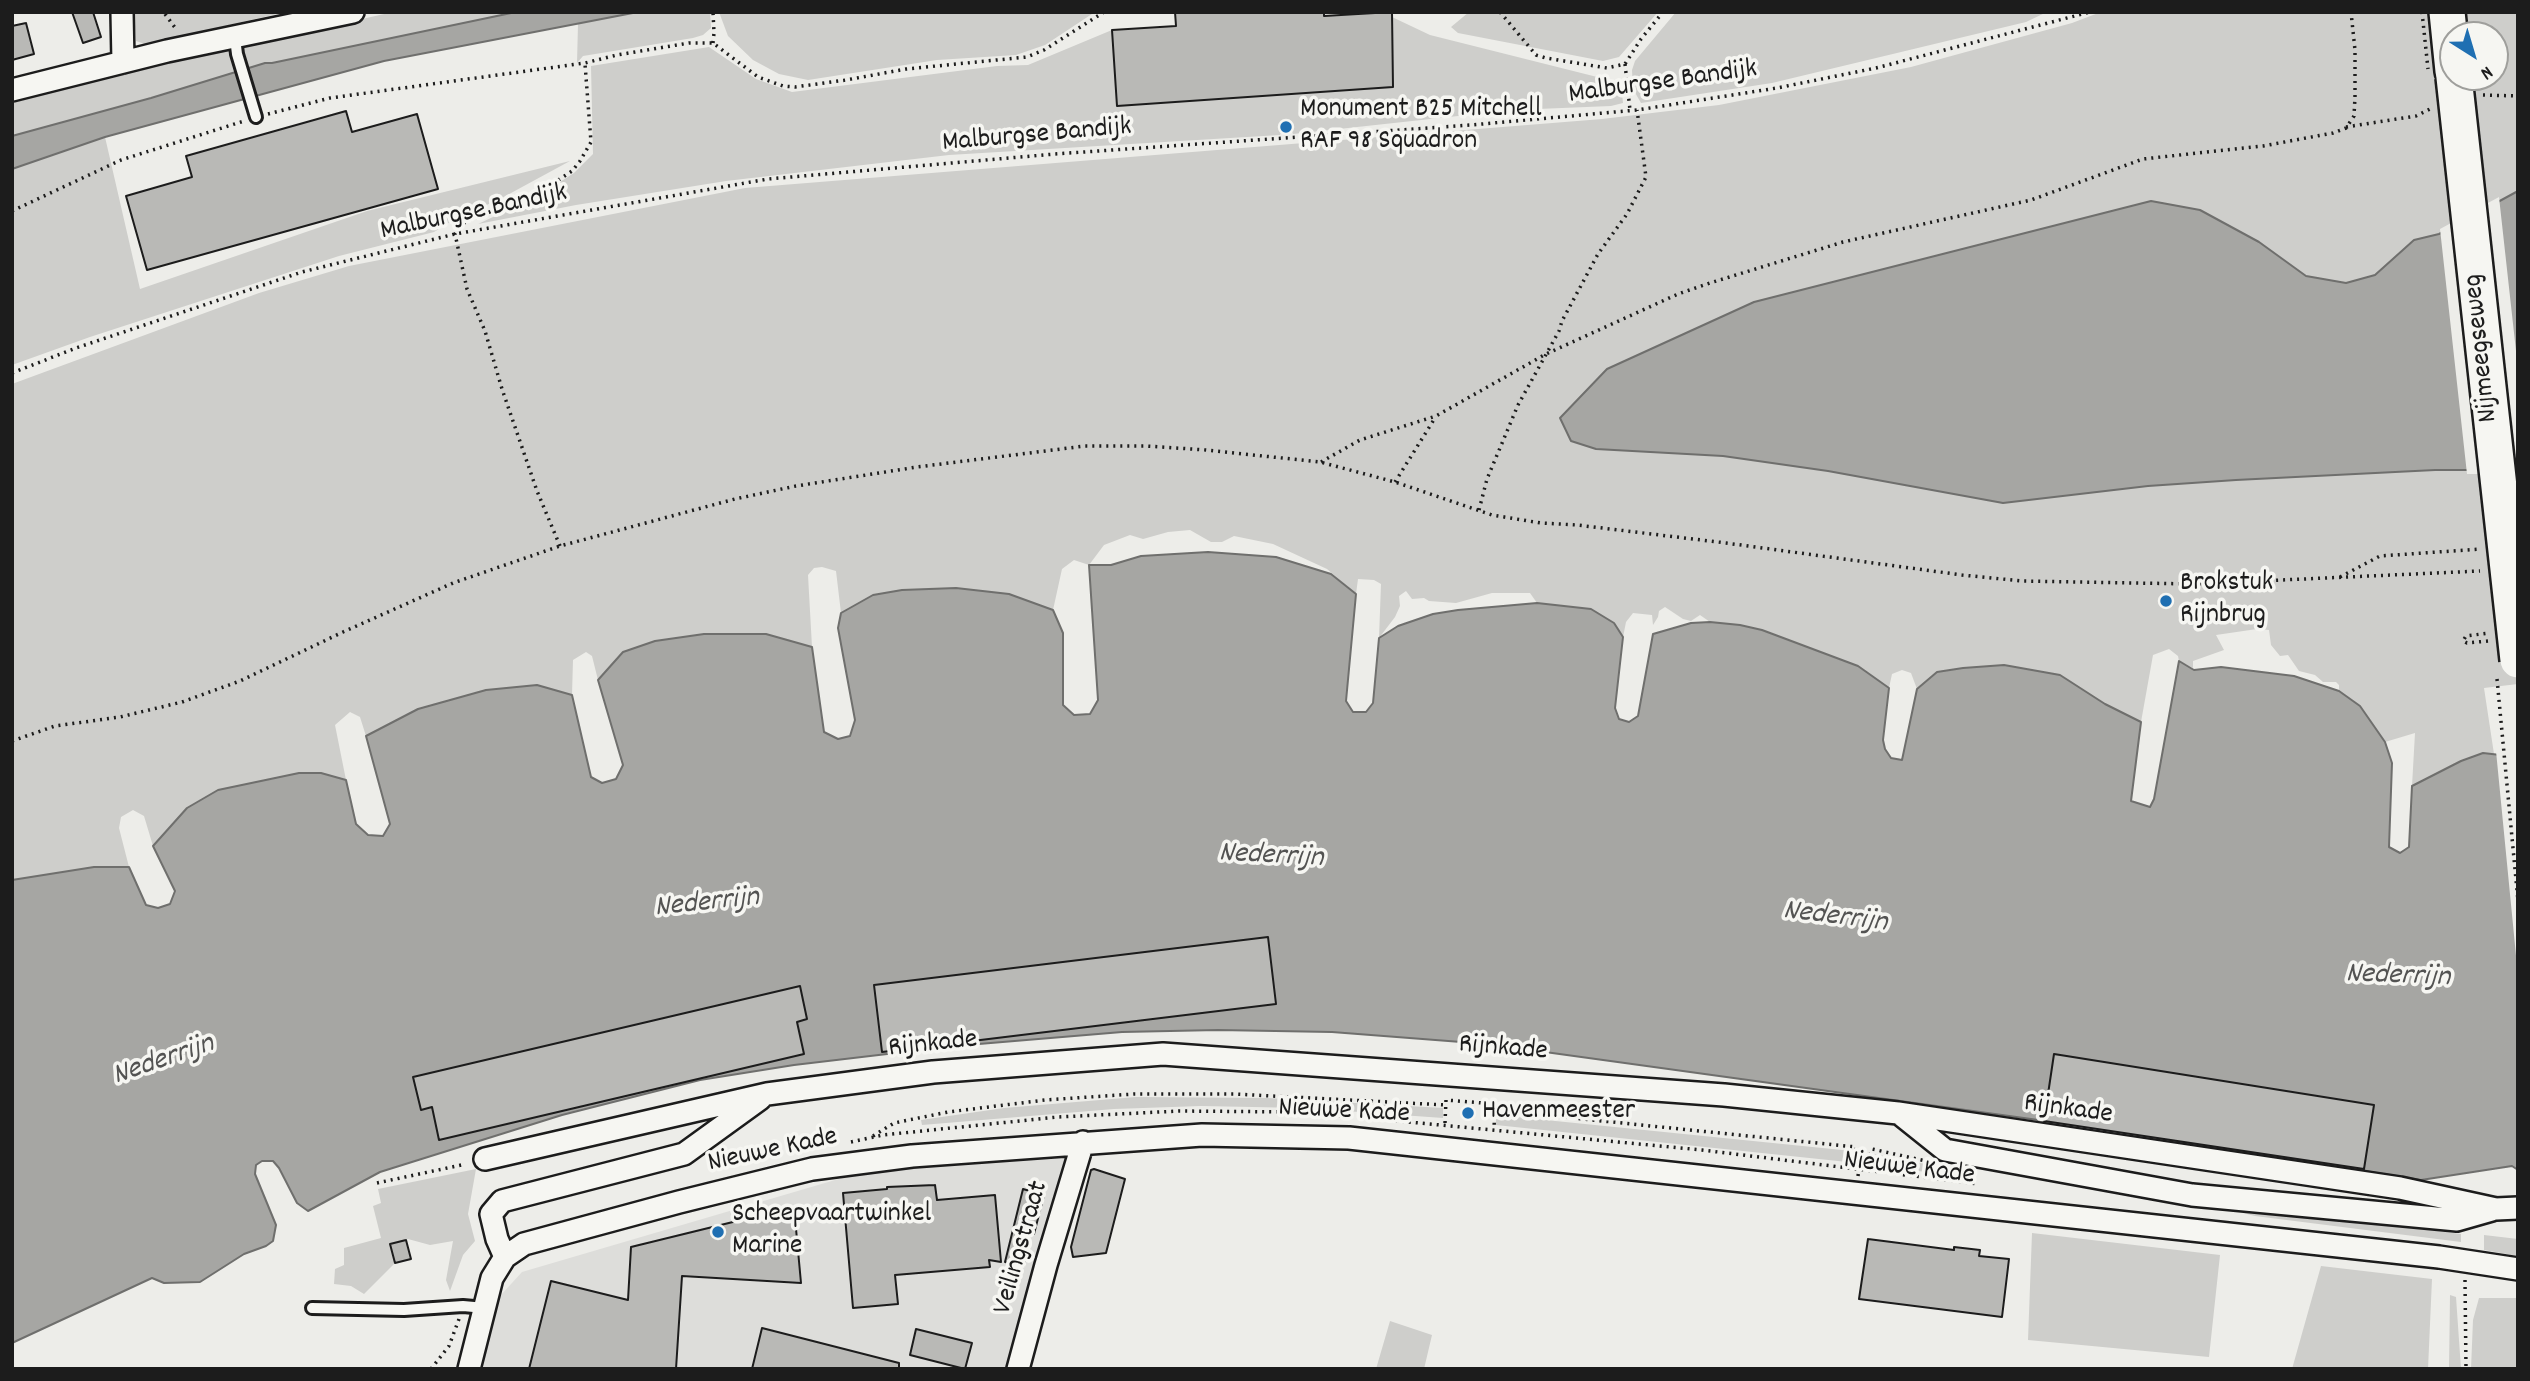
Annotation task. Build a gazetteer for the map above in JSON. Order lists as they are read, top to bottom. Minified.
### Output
{"streets":{"main road":["Nijmeegseweg"],"street":["Rijnkade","Nieuwe Kade","Veilingstraat"],"path":["Malburgse Bandijk"]},"crossings":[["Rijnkade","Nieuwe Kade"],["Nieuwe Kade","Veilingstraat"]],"water":["Nederrijn"],"places":["Monument B25 Mitchell RAF 98 Squadron","Brokstuk Rijnbrug","Havenmeester","Scheepvaartwinkel Marine"],"north":"bottom right"}
